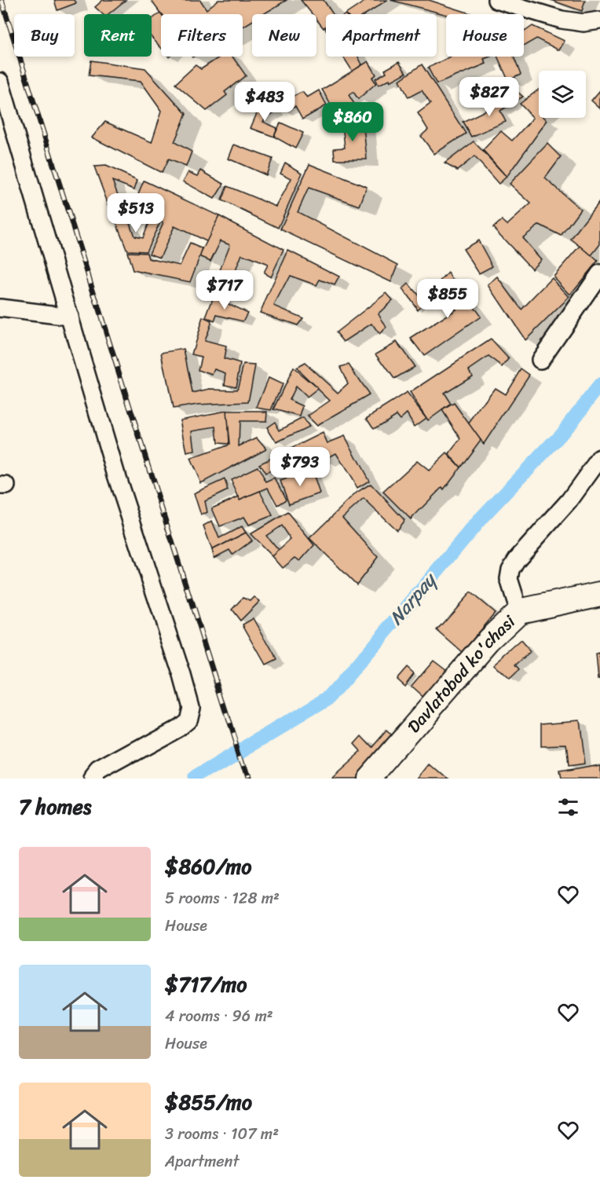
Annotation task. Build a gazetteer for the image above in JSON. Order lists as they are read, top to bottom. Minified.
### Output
{"streets":{"street":["Davlatobod ko'chasi"]},"water":["Narpay"],"page":{"chip":["Buy","Rent","Filters","New","Apartment","House"],"price":["$827","$483","$860","$513","$717","$855","$793"],"heading":"7 homes","list":[{"name":"$860/mo","note":"5 rooms · 128 m² · House"},{"name":"$717/mo","note":"4 rooms · 96 m² · House"},{"name":"$855/mo","note":"3 rooms · 107 m² · Apartment"}]}}
